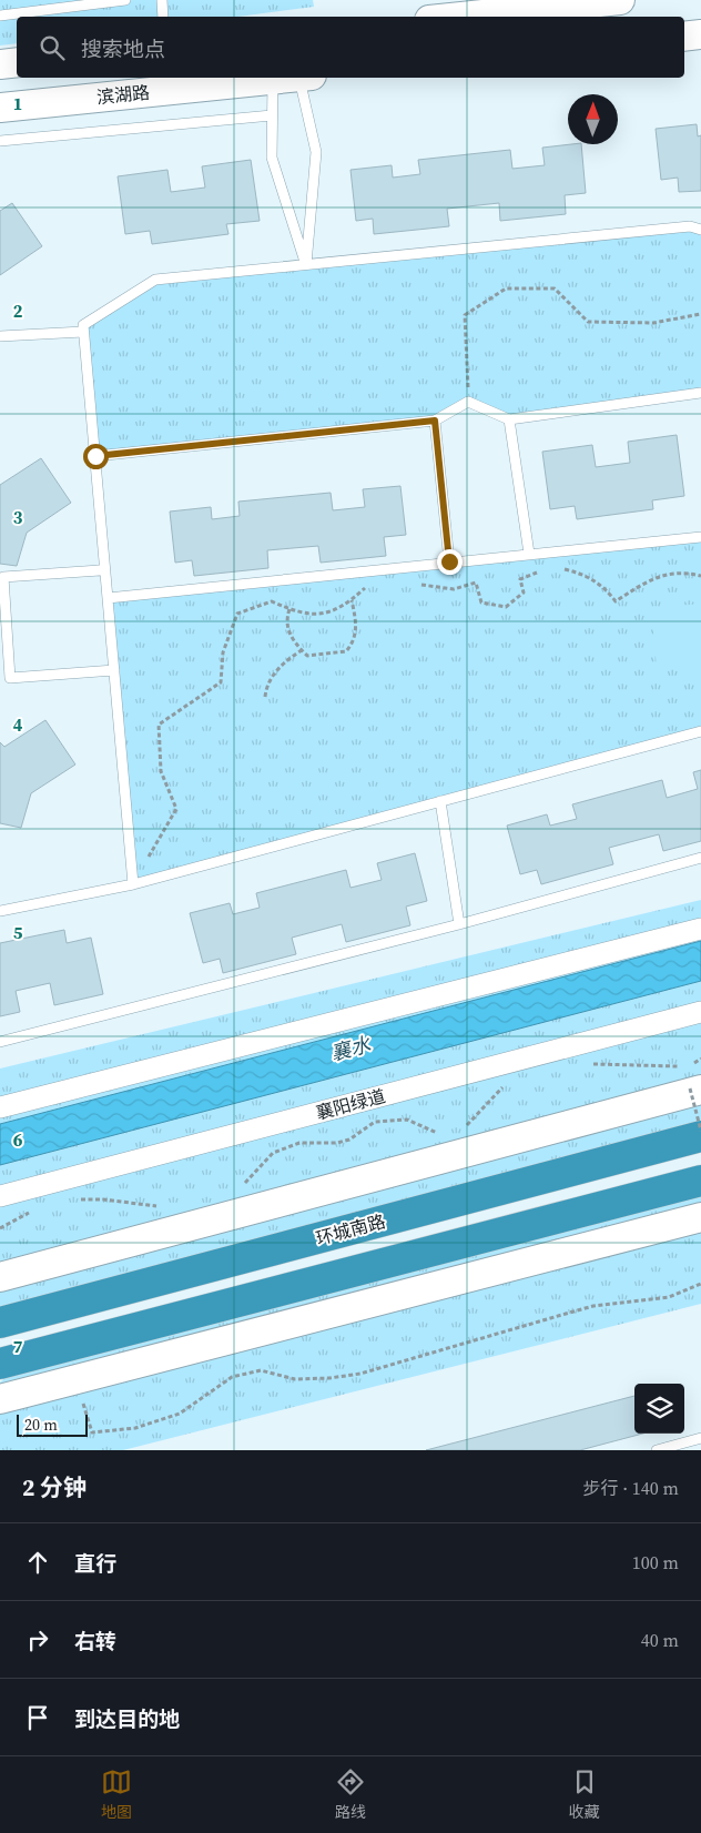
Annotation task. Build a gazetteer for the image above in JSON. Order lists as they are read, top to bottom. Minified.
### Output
{"streets":{"highway":["环城南路"],"street":["滨湖路","襄阳绿道"]},"water":["襄水"],"scale_bar":"20 m","north":"top","page":{"search":"搜索地点","scale":"20 m","heading":["2 分钟","步行 · 140 m"],"list":[["直行","100 m"],["右转","40 m"],"到达目的地"],"nav":["地图","路线","收藏"]},"grid":{"rows":["1","2","3","4","5","6","7"]}}
